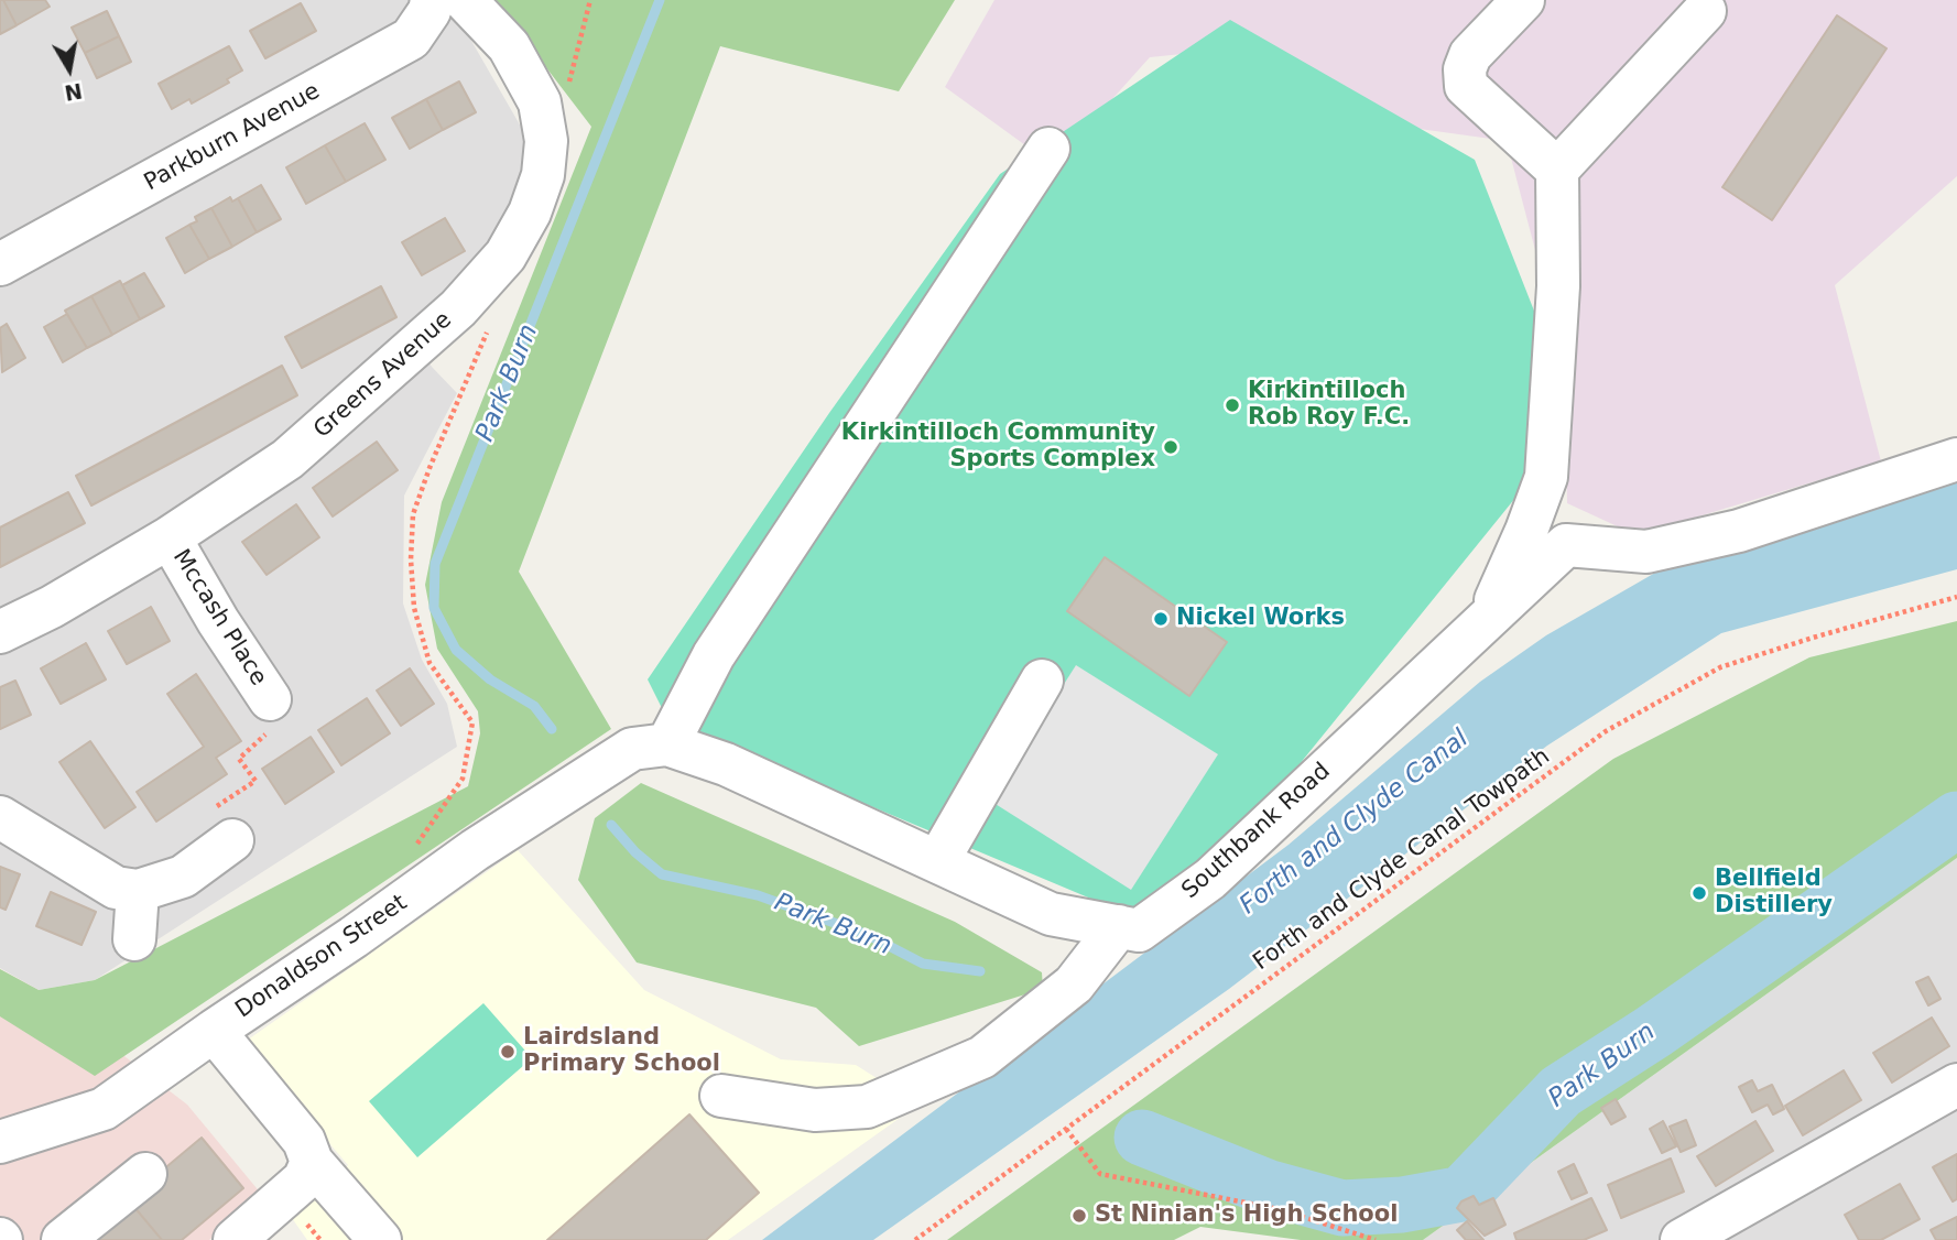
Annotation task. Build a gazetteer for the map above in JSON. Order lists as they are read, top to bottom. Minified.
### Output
{"streets":{"street":["Parkburn Avenue","Greens Avenue","Mccash Place","Southbank Road","Donaldson Street"],"path":["Forth and Clyde Canal Towpath"]},"crossings":[["Greens Avenue","Mccash Place"],["Southbank Road","Donaldson Street"]],"water":["Park Burn","Forth and Clyde Canal"],"places":["Kirkintilloch Rob Roy F.C.","Kirkintilloch Community Sports Complex","Nickel Works","Bellfield Distillery","Lairdsland Primary School","St Ninian's High School"],"north":"bottom"}
